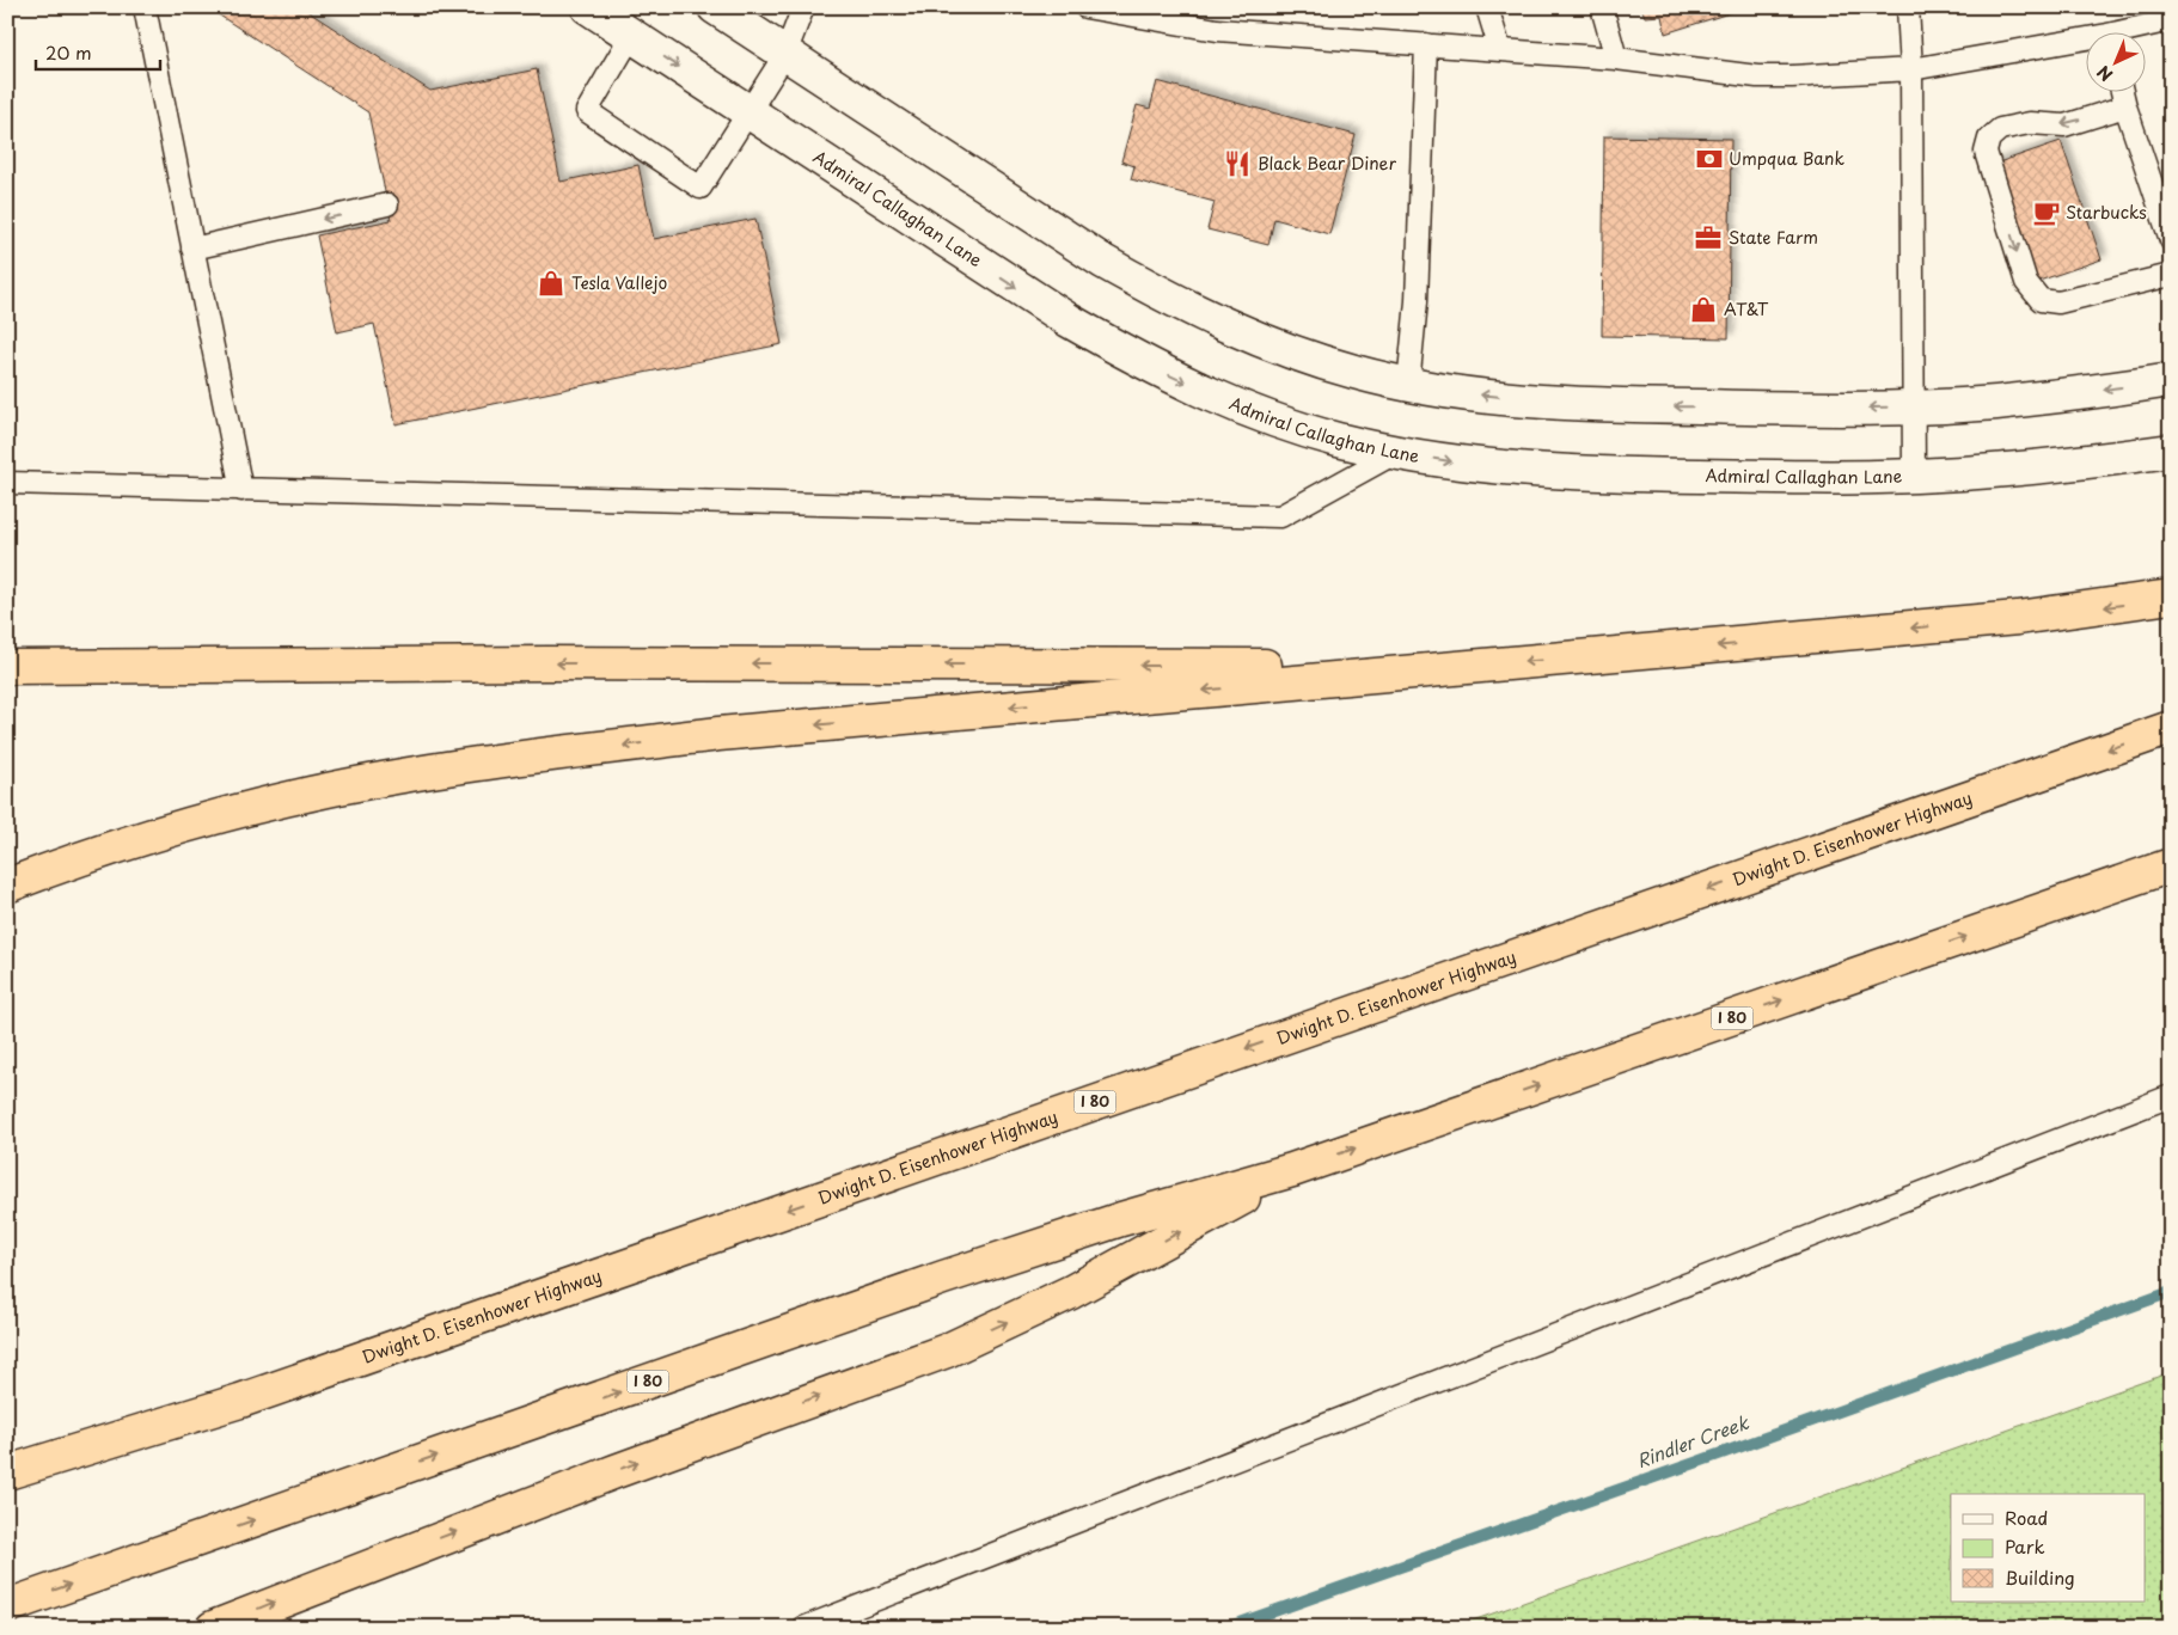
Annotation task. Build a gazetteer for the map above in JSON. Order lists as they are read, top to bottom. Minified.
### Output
{"streets":{"highway":["Dwight D. Eisenhower Highway","I 80"],"main road":["Admiral Callaghan Lane"]},"water":["Rindler Creek"],"places":{"bank":["Umpqua Bank"],"restaurant":["Black Bear Diner"],"cafe":["Starbucks"],"office":["State Farm"],"shop":["Tesla Vallejo","AT&T"]},"legend":["Road","Park","Building"],"scale_bar":"20 m","north":"bottom left"}
